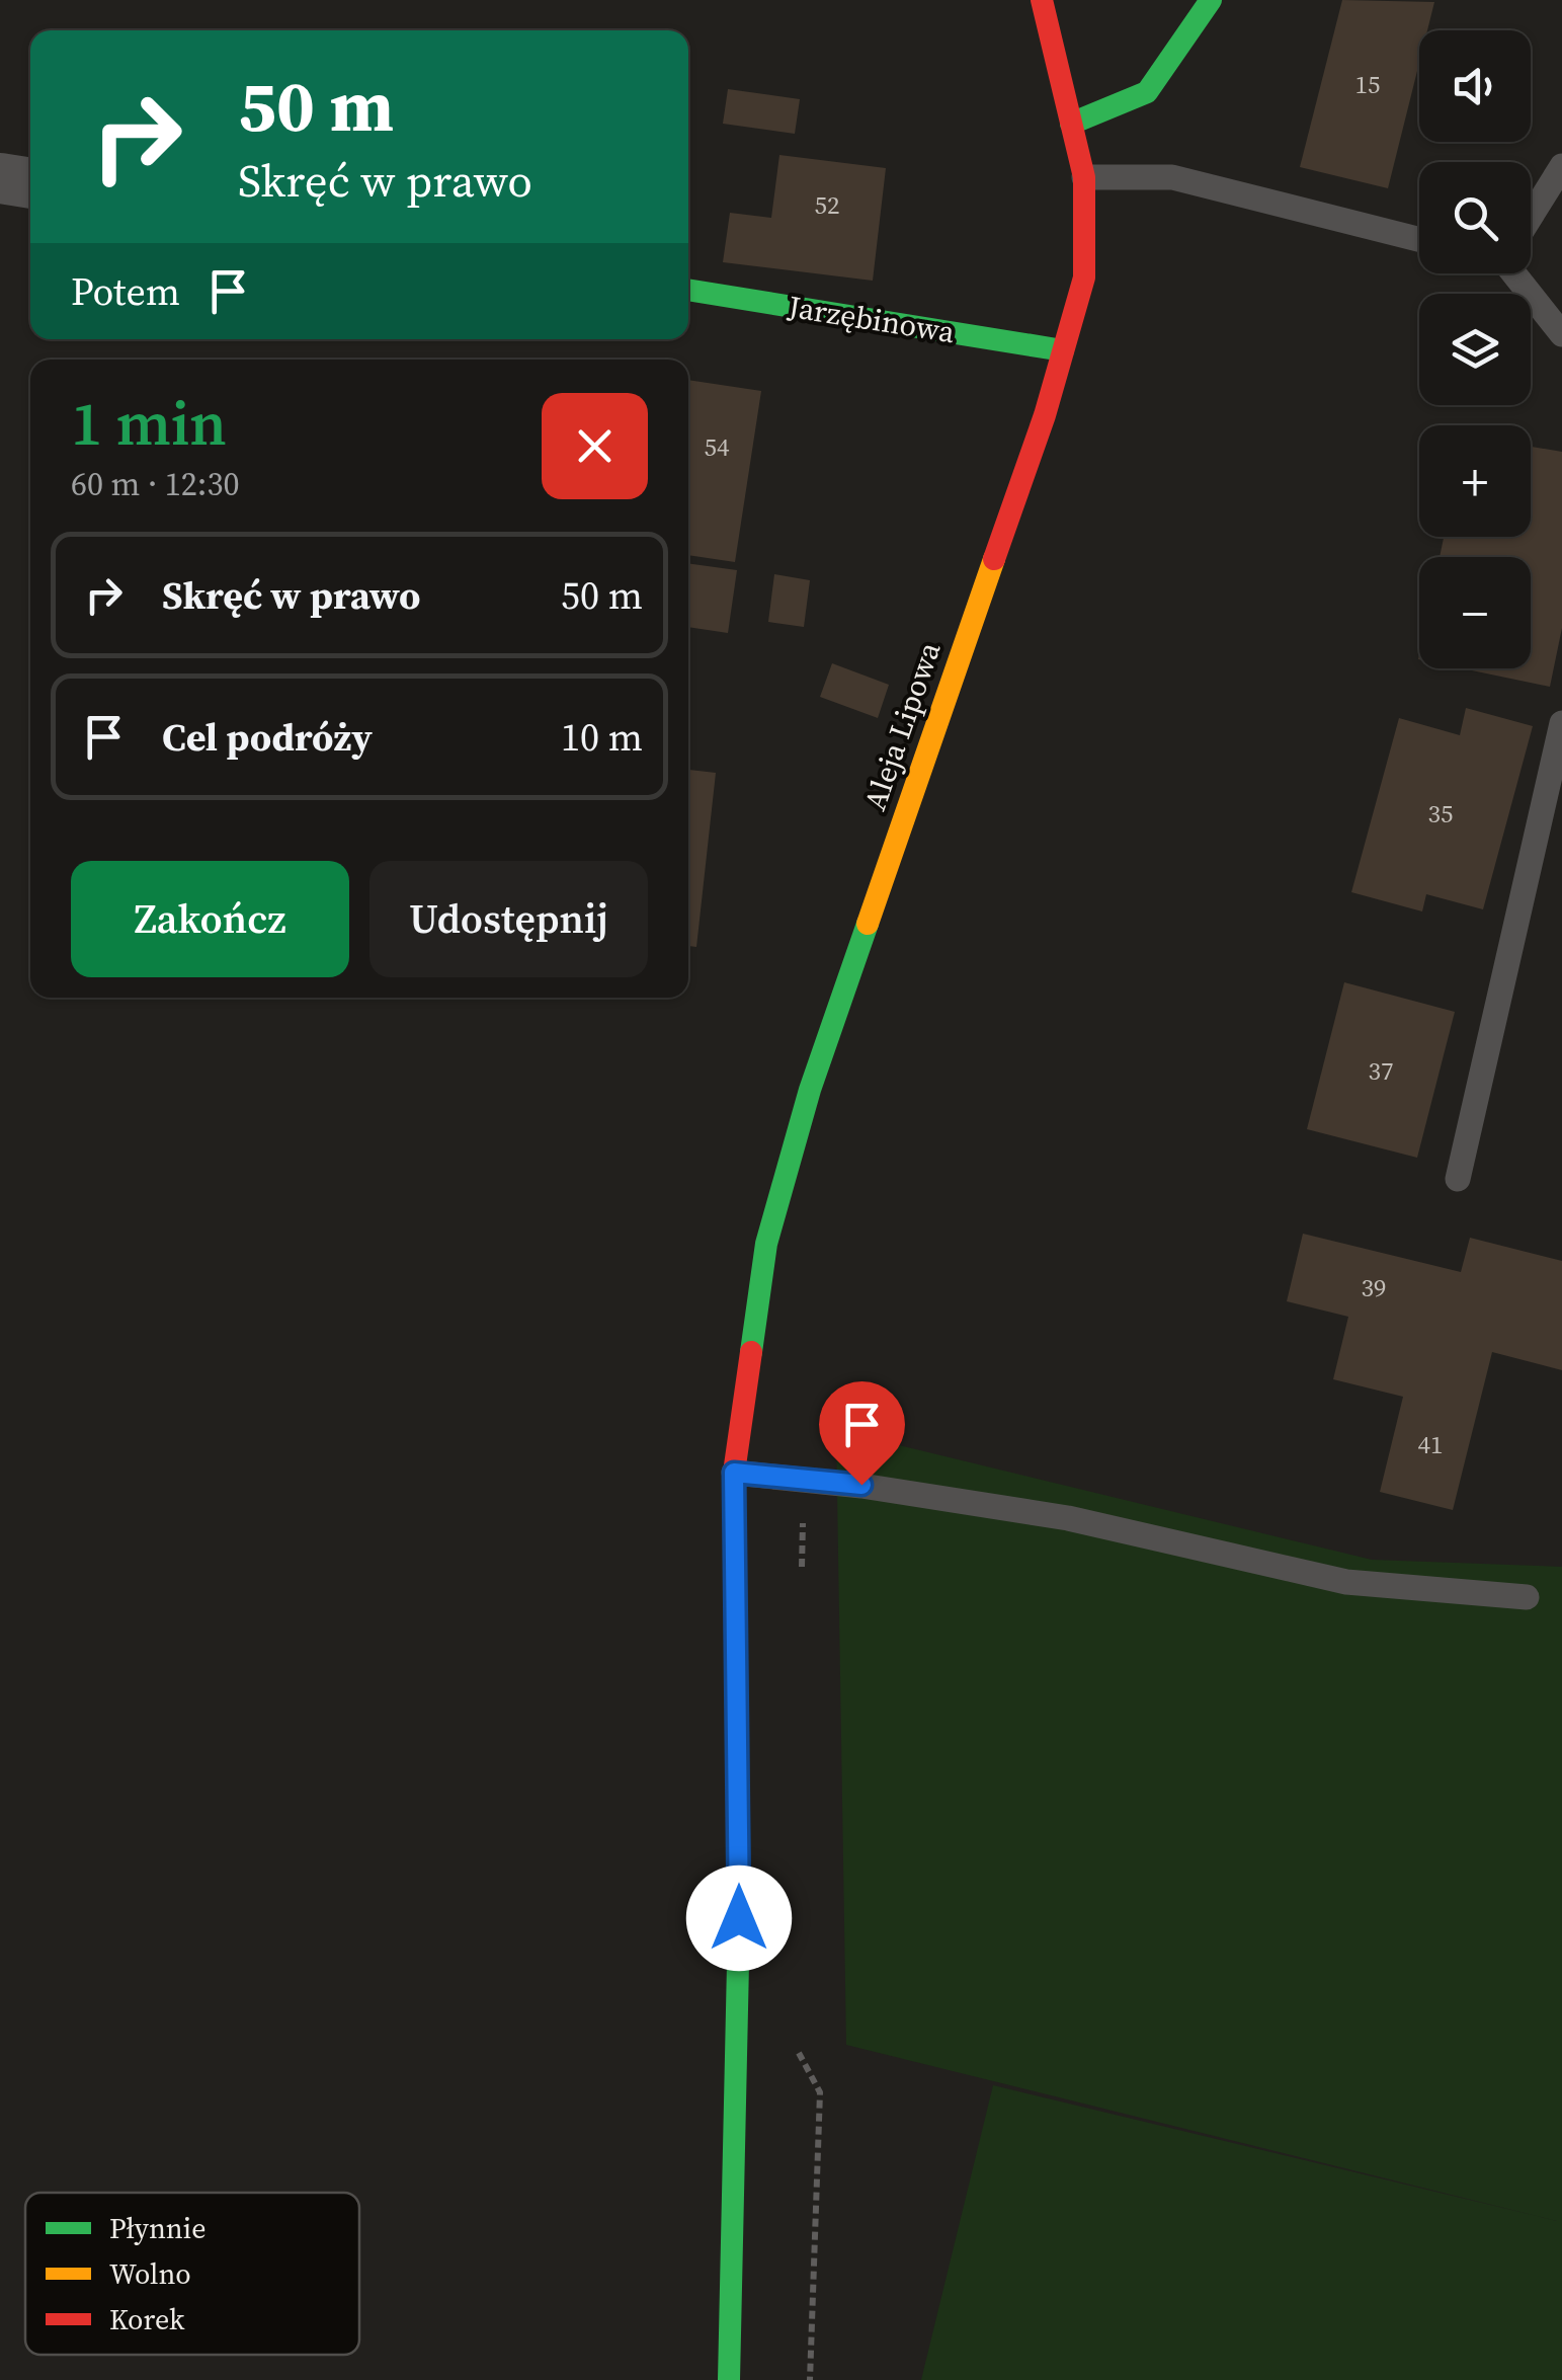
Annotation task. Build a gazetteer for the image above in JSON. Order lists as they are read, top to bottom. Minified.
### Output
{"streets":{"street":["Jarzębinowa","Aleja Lipowa"]},"crossings":[["Jarzębinowa","Aleja Lipowa"]],"house_numbers":["15","52","54","35","37","39","41"],"legend":["Płynnie","Wolno","Korek"],"page":{"map_buttons":["+","−"],"turn":["50 m","Skręć w prawo"],"then":"Potem","heading":["1 min","60 m · 12:30"],"list":[{"name":"Skręć w prawo","value":"50 m"},{"name":"Cel podróży","value":"10 m"}],"buttons":["Zakończ","Udostępnij"]}}
